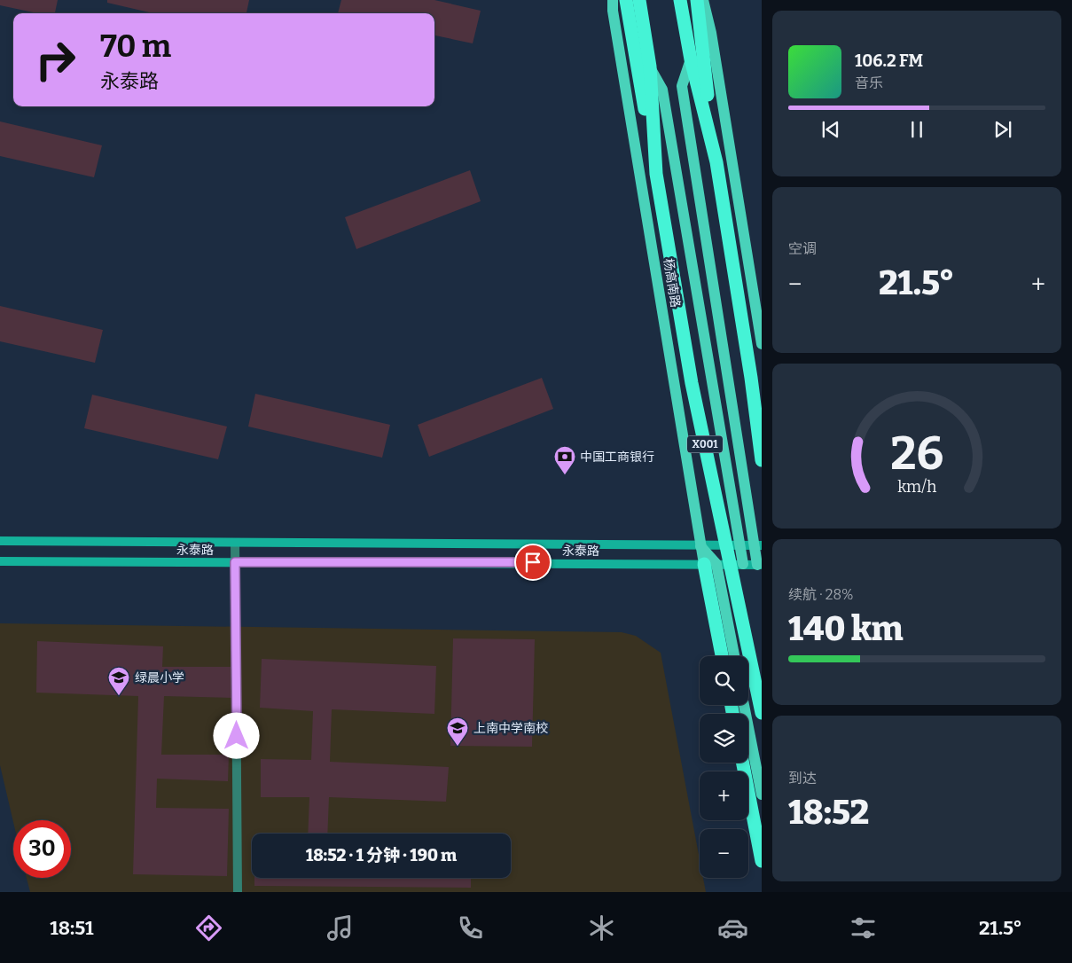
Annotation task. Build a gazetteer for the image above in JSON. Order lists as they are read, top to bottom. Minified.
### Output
{"streets":{"highway":["杨高南路","X001"],"street":["永泰路"]},"crossings":[["杨高南路","永泰路"],["X001","永泰路"]],"places":{"bank":["中国工商银行"],"school or university":["绿晨小学","上南中学南校"]},"page":{"turn":["70 m","永泰路"],"song":["106.2 FM","音乐"],"tile":["空调",["续航 · 28%","140 km"],["到达","18:52"]],"heat":["−","21.5°","+"],"map_buttons":["+","−"],"limit":"30","trip":"18:52 · 1 分钟 · 190 m","tabs":["18:51","21.5°"],"gauge":["26","km/h"]}}
